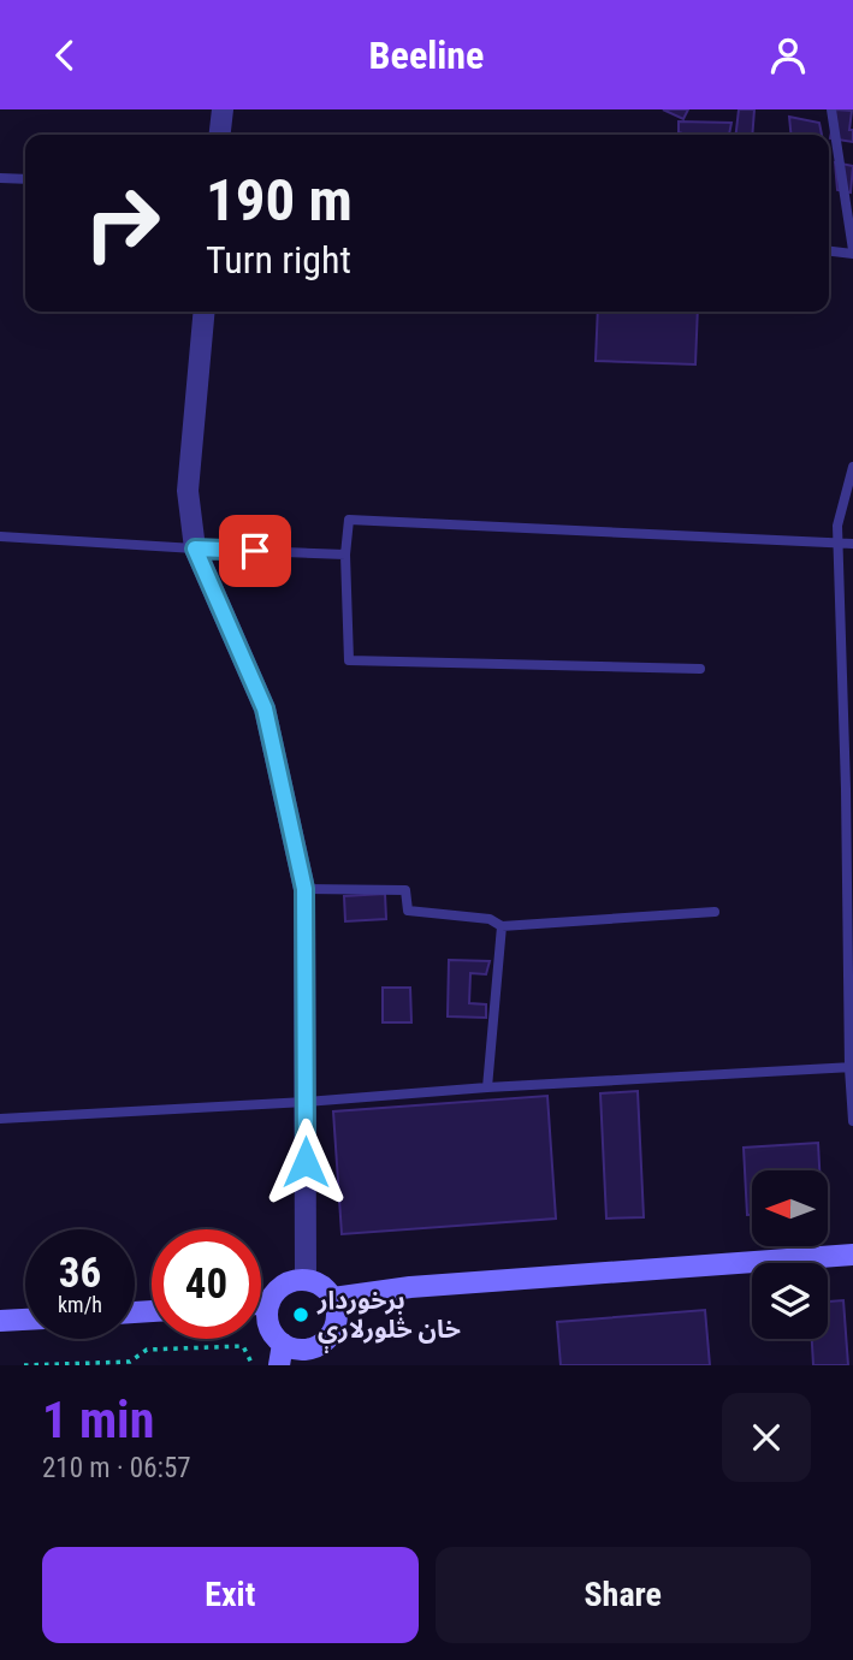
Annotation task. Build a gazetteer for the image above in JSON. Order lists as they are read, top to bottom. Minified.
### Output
{"places":["برخوردار خان څلورلارې"],"north":"left","page":{"header":"Beeline","turn":["190 m","Turn right"],"speed":"36 km/h","limit":"40","heading":["1 min","210 m · 06:57"],"buttons":["Exit","Share"]}}
